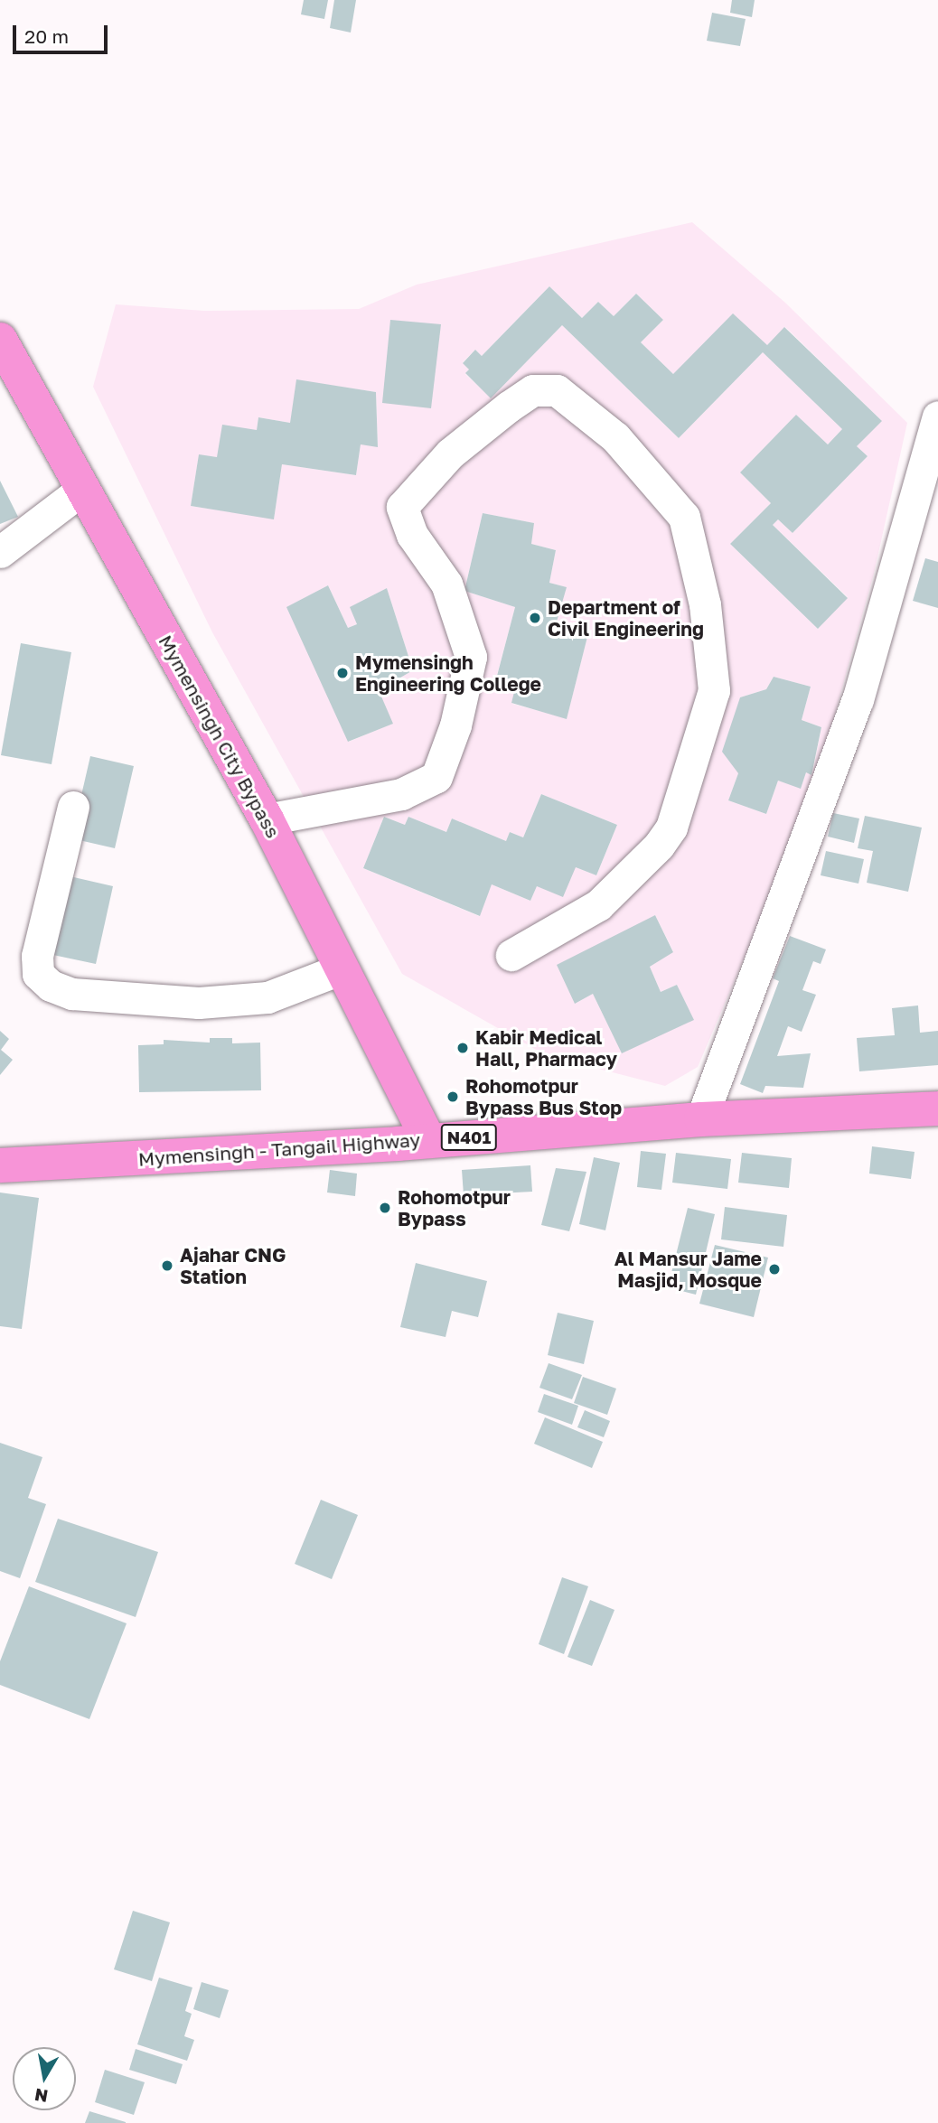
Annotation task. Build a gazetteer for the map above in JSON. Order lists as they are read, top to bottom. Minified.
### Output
{"streets":{"highway":["Mymensingh City Bypass","N401","Mymensingh - Tangail Highway"]},"crossings":[["Mymensingh City Bypass","Mymensingh - Tangail Highway"]],"places":["Department of Civil Engineering","Mymensingh Engineering College","Kabir Medical Hall, Pharmacy","Rohomotpur Bypass Bus Stop","Rohomotpur Bypass","Ajahar CNG Station","Al Mansur Jame Masjid, Mosque"],"scale_bar":"20 m","north":"bottom"}
